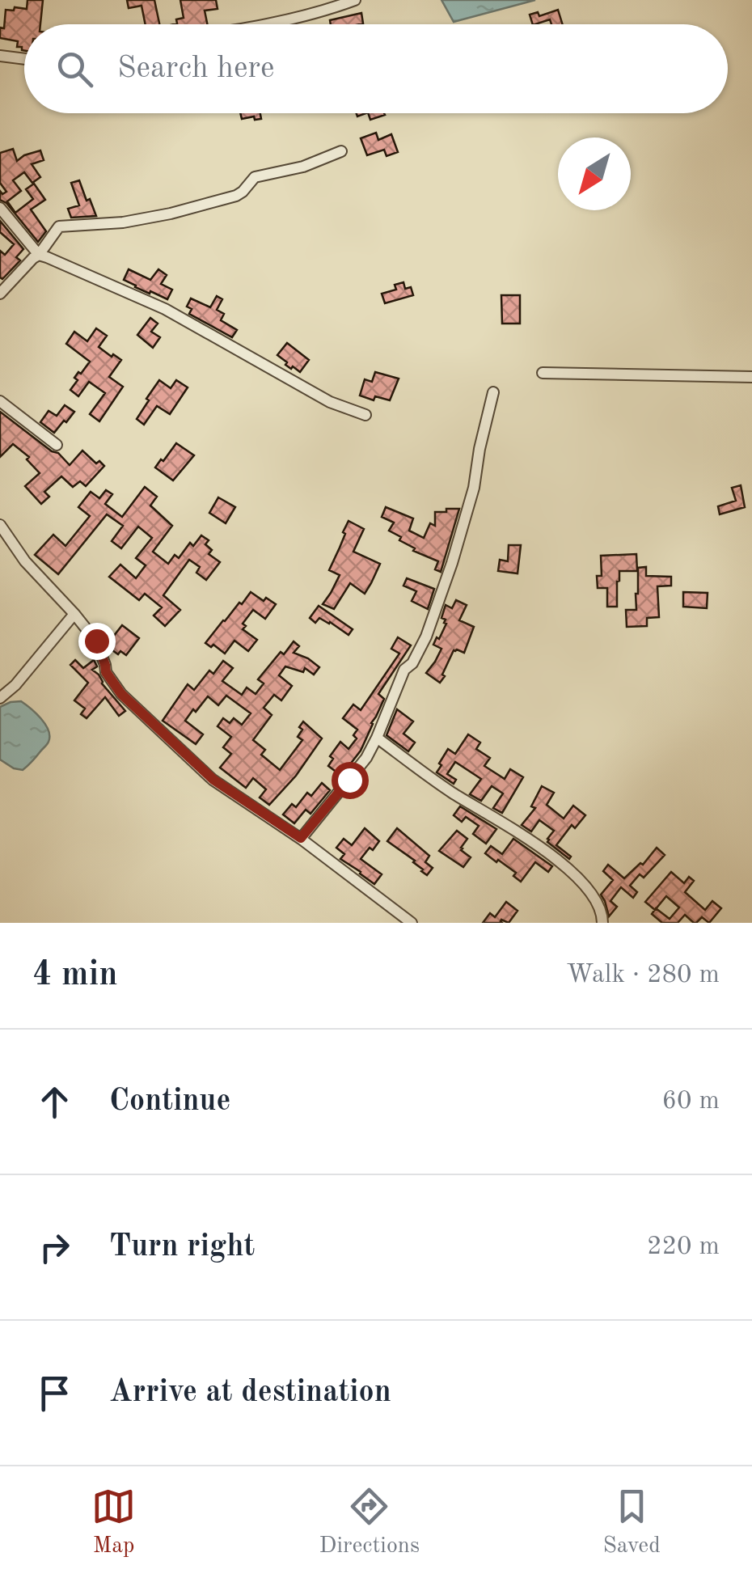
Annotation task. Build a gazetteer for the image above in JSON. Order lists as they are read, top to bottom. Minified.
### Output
{"north":"bottom left","page":{"search":"Search here","heading":["4 min","Walk · 280 m"],"list":[["Continue","60 m"],["Turn right","220 m"],"Arrive at destination"],"nav":["Map","Directions","Saved"]}}
